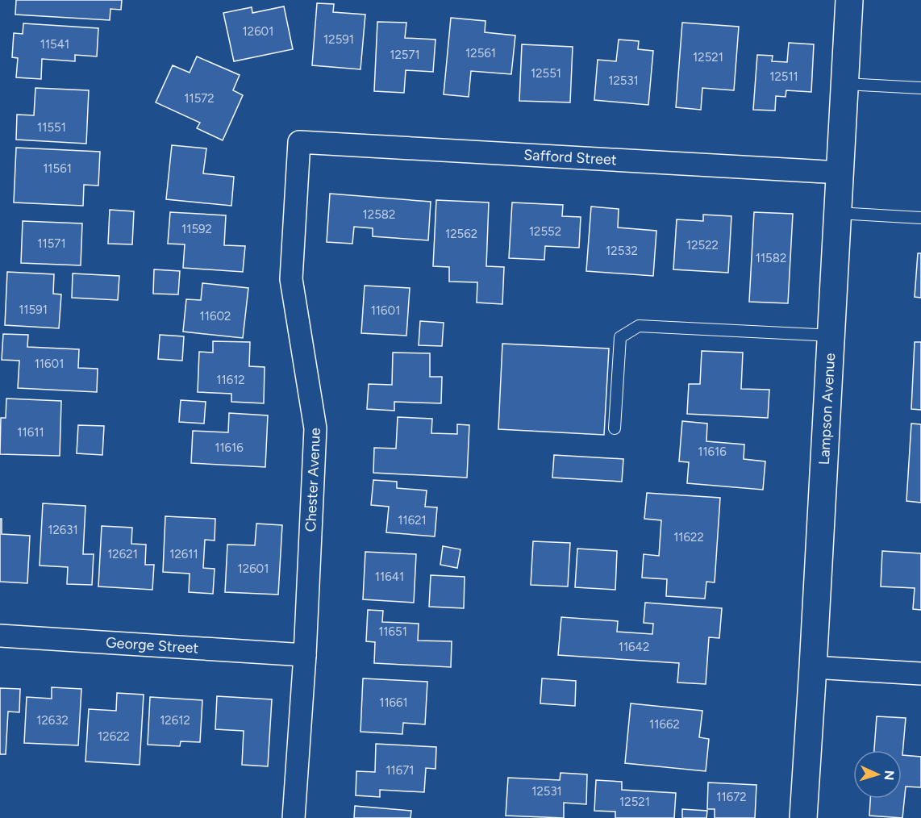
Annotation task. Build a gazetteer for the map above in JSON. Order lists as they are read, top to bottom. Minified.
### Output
{"streets":{"street":["Safford Street","Lampson Avenue","Chester Avenue","George Street"]},"crossings":[["Safford Street","Lampson Avenue"],["Safford Street","Chester Avenue"],["Chester Avenue","George Street"]],"house_numbers":["12601","12591","11541","12561","12571","12521","12551","12511","12531","11572","11551","11561","12582","11592","12552","12562","11571","12522","12532","11582","11591","11601","11602","11601","11612","11611","11616","11616","11621","12631","11622","12621","12611","12601","11641","11651","11642","11661","12632","12612","11662","12622","11671","12531","11672","12521"],"north":"right"}
